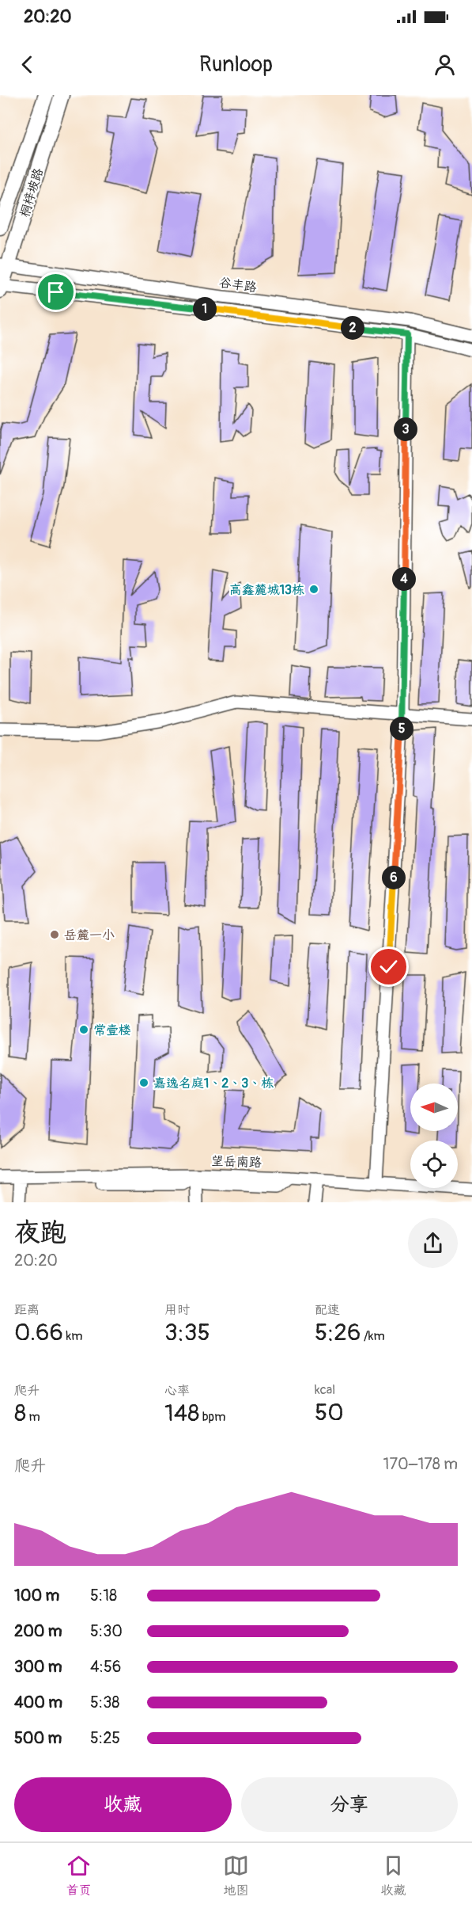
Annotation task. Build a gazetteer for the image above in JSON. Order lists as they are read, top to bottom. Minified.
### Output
{"streets":{"main road":["桐梓坡路"],"street":["谷丰路","望岳南路"]},"crossings":[["桐梓坡路","谷丰路"]],"places":["高鑫麓城13栋","岳麓一小","常壹楼","嘉逸名庭1、2、3、栋"],"north":"left","page":{"status":"20:20","header":"Runloop","pins":["1","2","3","4","5","6"],"heading":["夜跑","20:20"],"stats":[["距离","0.66 km"],["用时","3:35"],["配速","5:26 /km"],["爬升","8 m"],["心率","148 bpm"],["kcal","50"]],"chart":["爬升","170–178 m"],"list":[{"name":"100 m","note":"5:18"},{"name":"200 m","note":"5:30"},{"name":"300 m","note":"4:56"},{"name":"400 m","note":"5:38"},{"name":"500 m","note":"5:25"}],"buttons":["收藏","分享"],"tabs":["首页","地图","收藏"]}}
